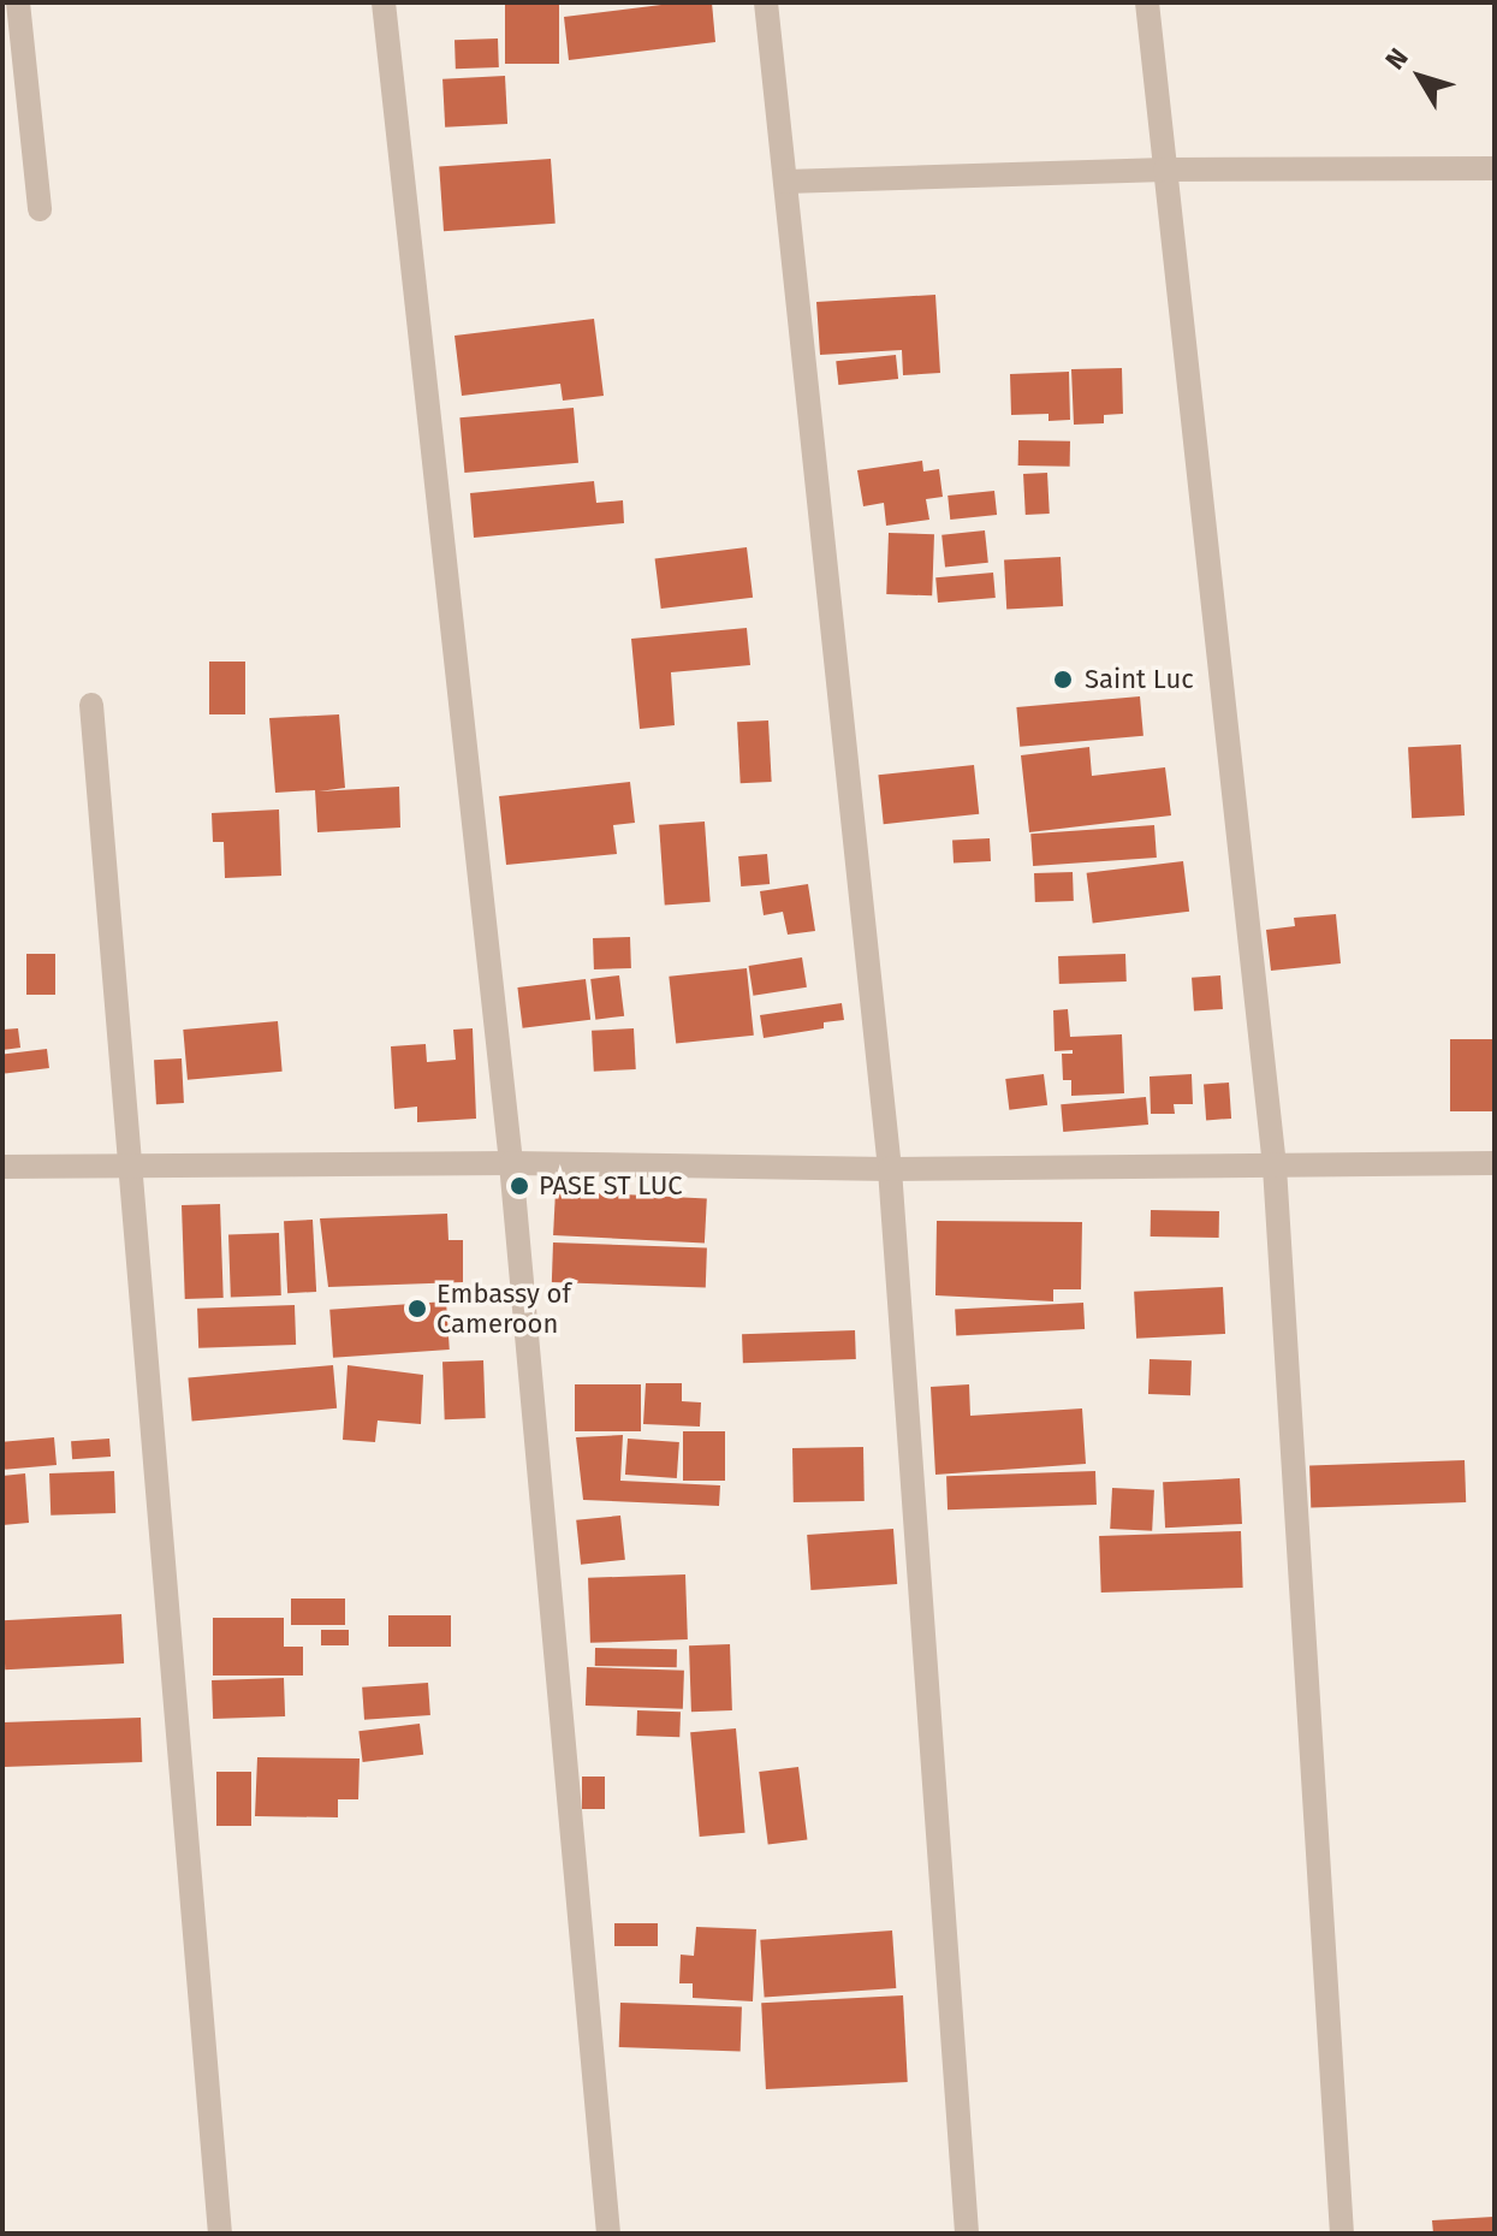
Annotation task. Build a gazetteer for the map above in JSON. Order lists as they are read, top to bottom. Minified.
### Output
{"places":["Saint Luc","PASE ST LUC","Embassy of Cameroon"],"north":"top left"}
